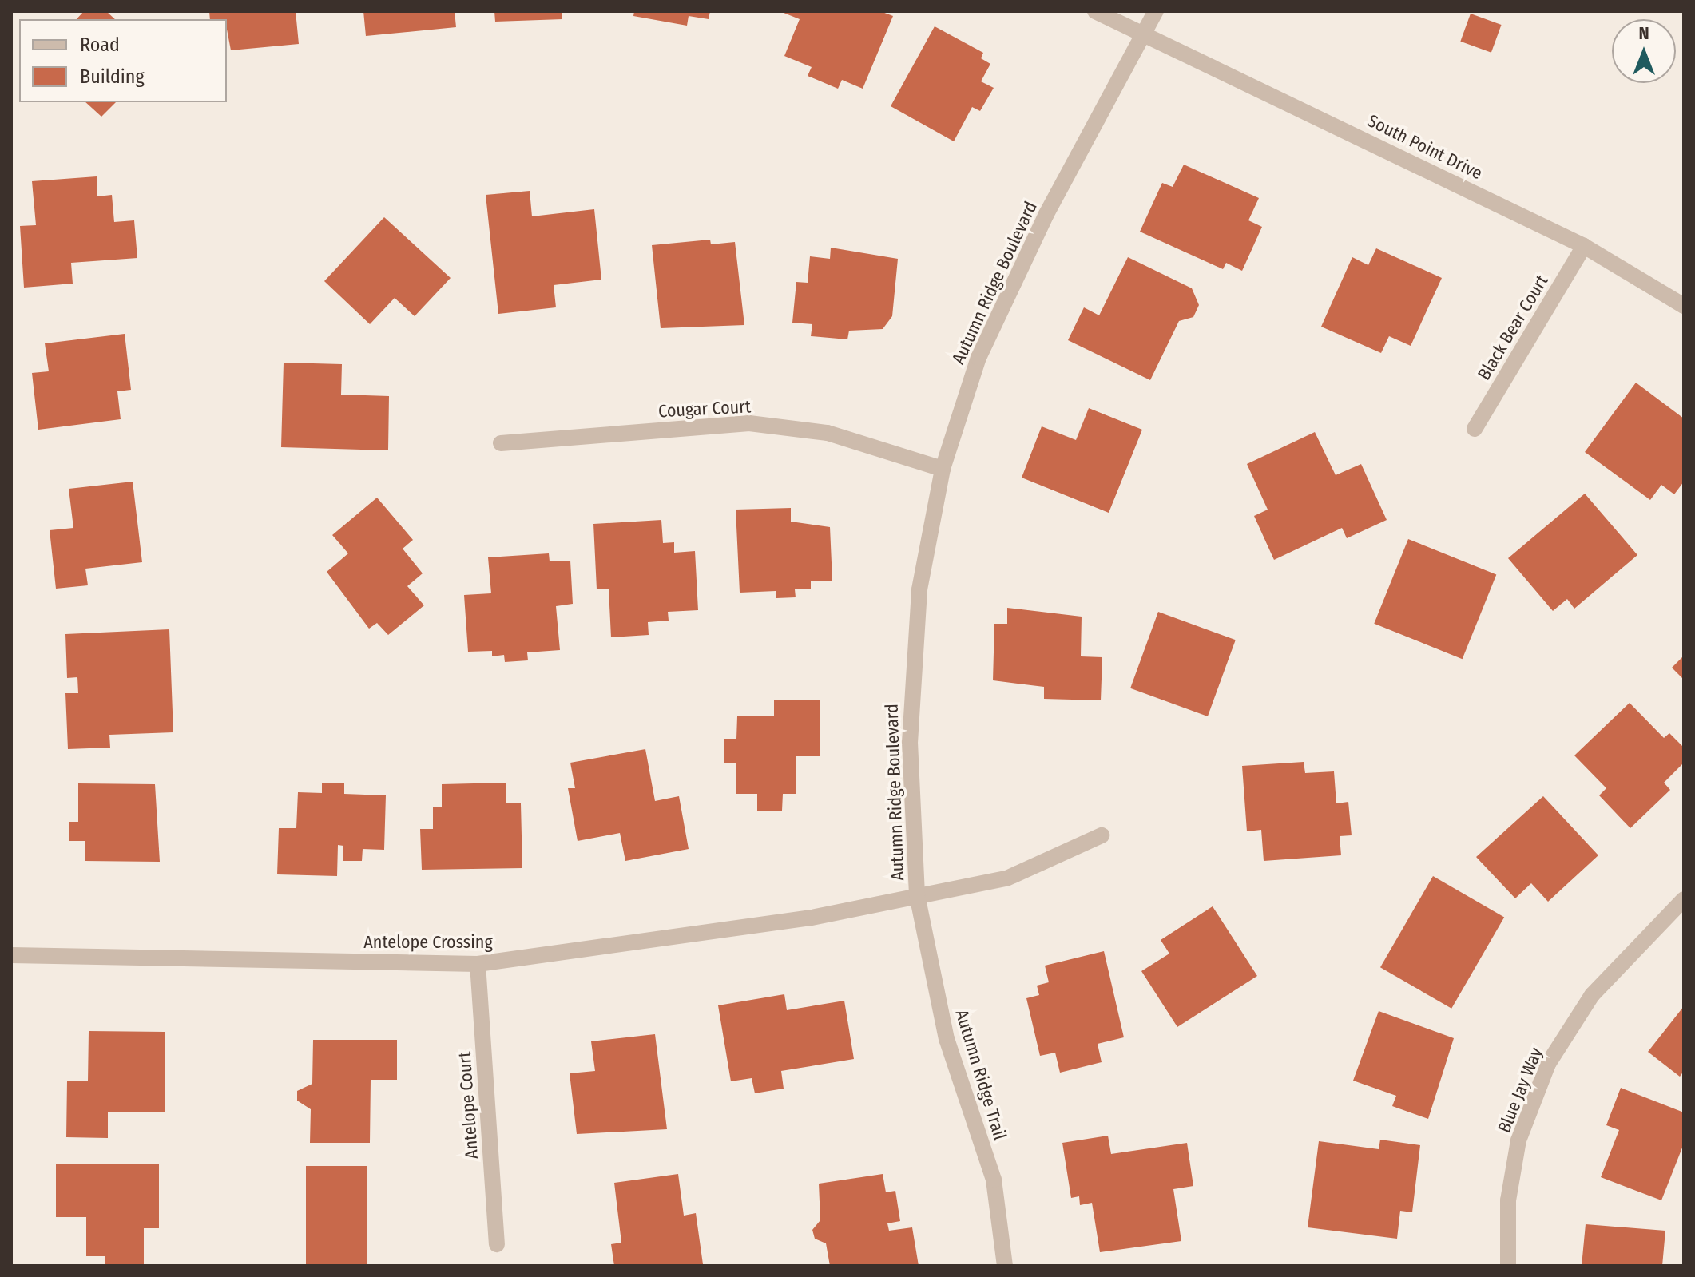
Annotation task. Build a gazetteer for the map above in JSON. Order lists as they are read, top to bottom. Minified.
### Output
{"streets":{"street":["South Point Drive","Autumn Ridge Boulevard","Black Bear Court","Cougar Court","Antelope Crossing","Autumn Ridge Trail","Blue Jay Way","Antelope Court"]},"crossings":[["South Point Drive","Autumn Ridge Boulevard"],["South Point Drive","Black Bear Court"],["Autumn Ridge Boulevard","Cougar Court"],["Autumn Ridge Boulevard","Antelope Crossing"],["Autumn Ridge Boulevard","Autumn Ridge Trail"],["Antelope Crossing","Autumn Ridge Trail"],["Antelope Crossing","Antelope Court"]],"legend":["Road","Building"],"north":"top"}
